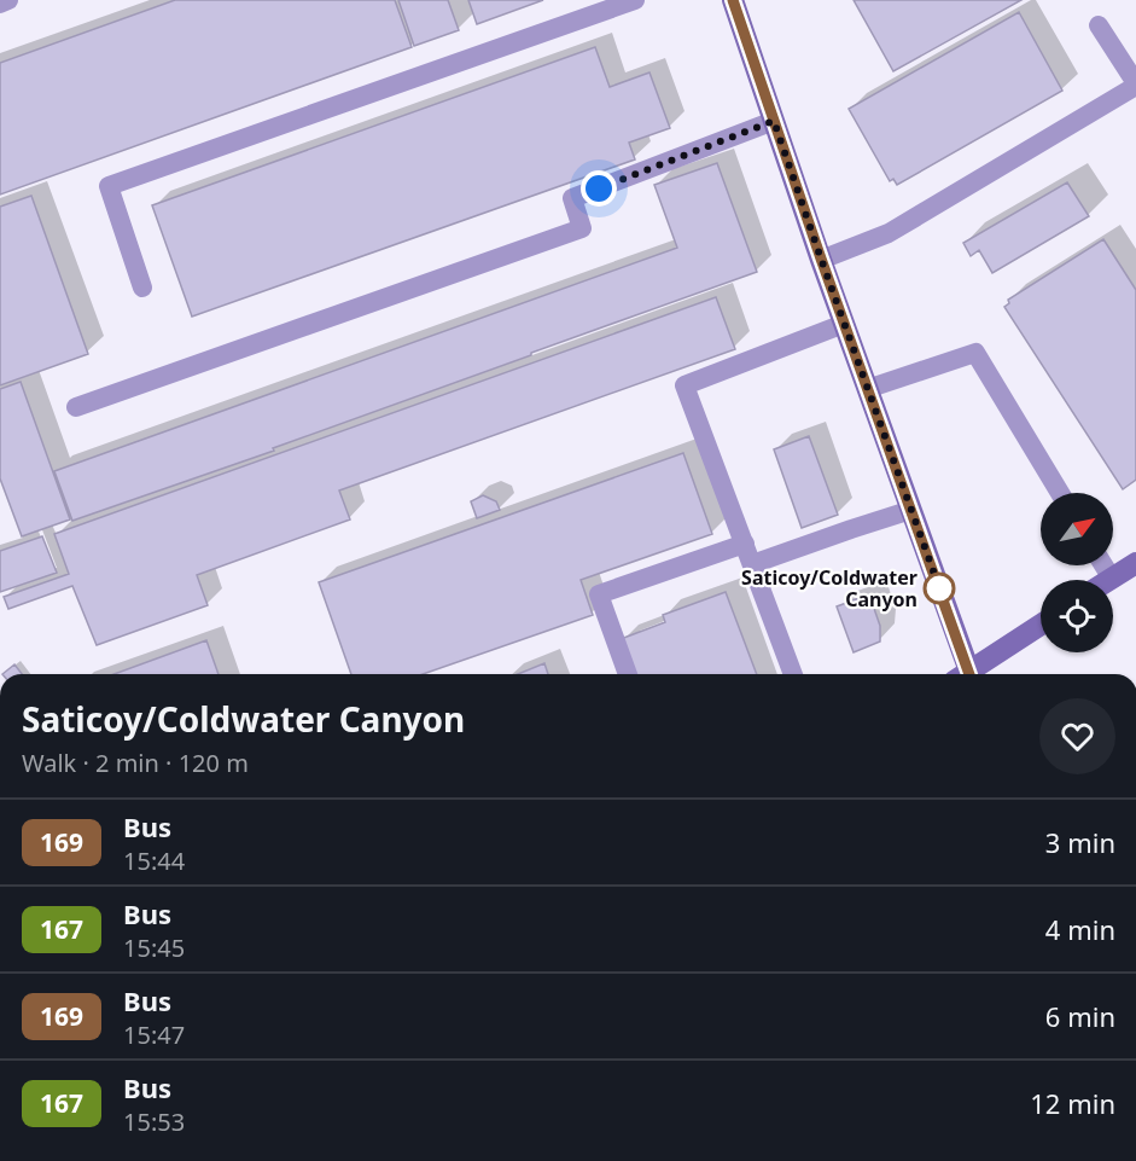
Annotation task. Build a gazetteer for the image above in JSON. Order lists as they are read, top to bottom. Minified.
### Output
{"places":["Saticoy/Coldwater Canyon"],"lines":["bus line 169"],"north":"top right","page":{"heading":["Saticoy/Coldwater Canyon","Walk · 2 min · 120 m"],"list":[{"mark":"169","name":"Bus","note":"15:44","value":"3 min"},{"mark":"167","name":"Bus","note":"15:45","value":"4 min"},{"mark":"169","name":"Bus","note":"15:47","value":"6 min"},{"mark":"167","name":"Bus","note":"15:53","value":"12 min"}]}}
